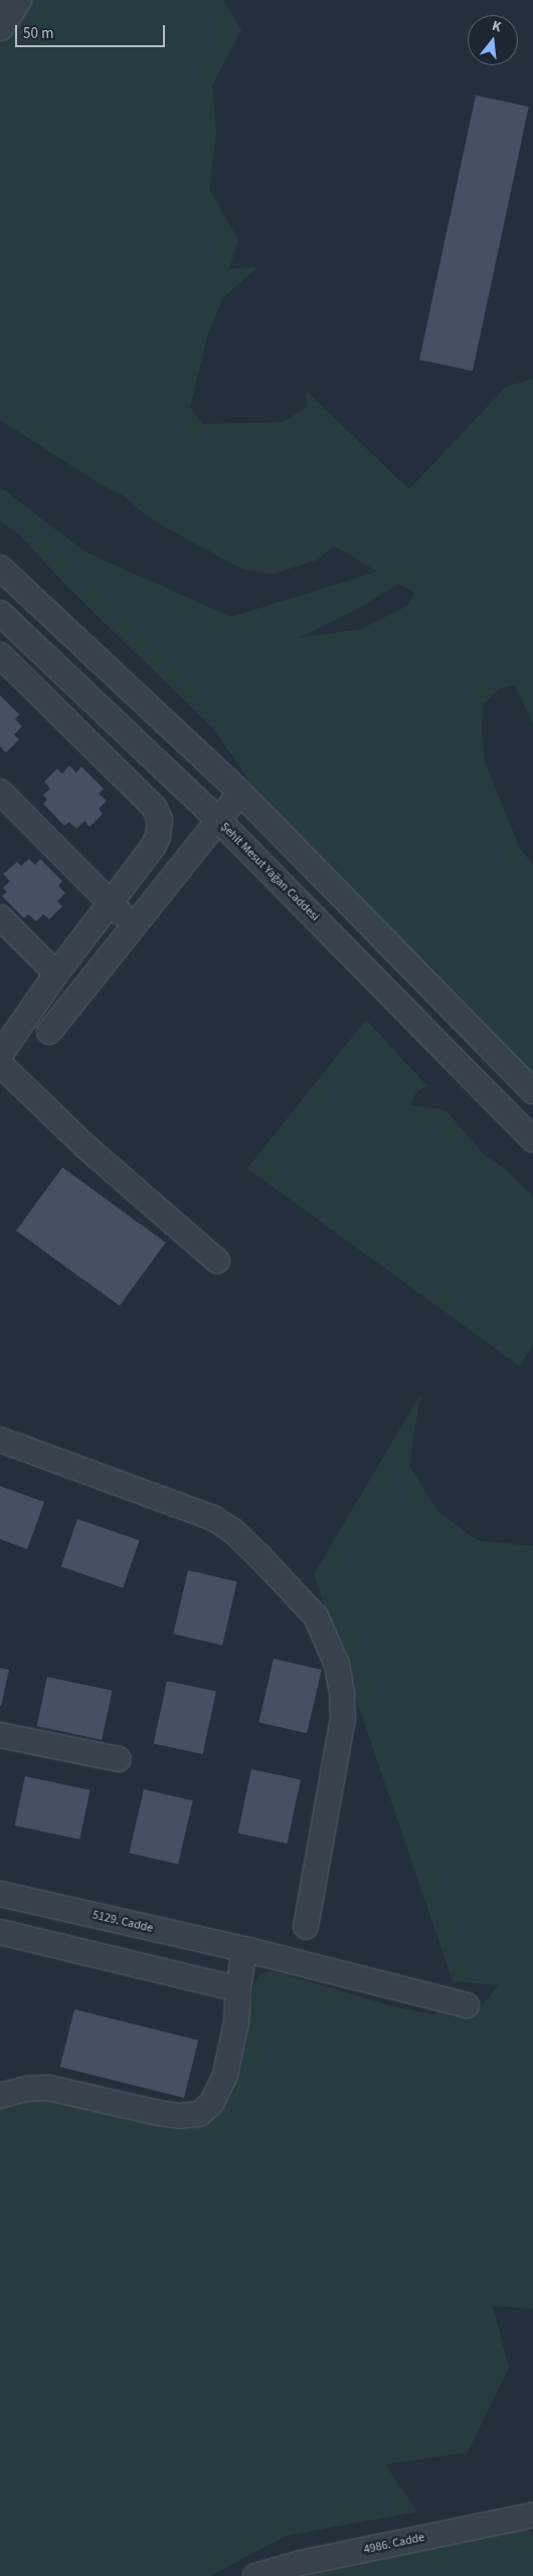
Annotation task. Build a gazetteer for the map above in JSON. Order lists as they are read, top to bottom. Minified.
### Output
{"streets":{"street":["Şehit Mesut Yağan Caddesi","5129. Cadde","4986. Cadde"]},"scale_bar":"50 m","north":"top"}
